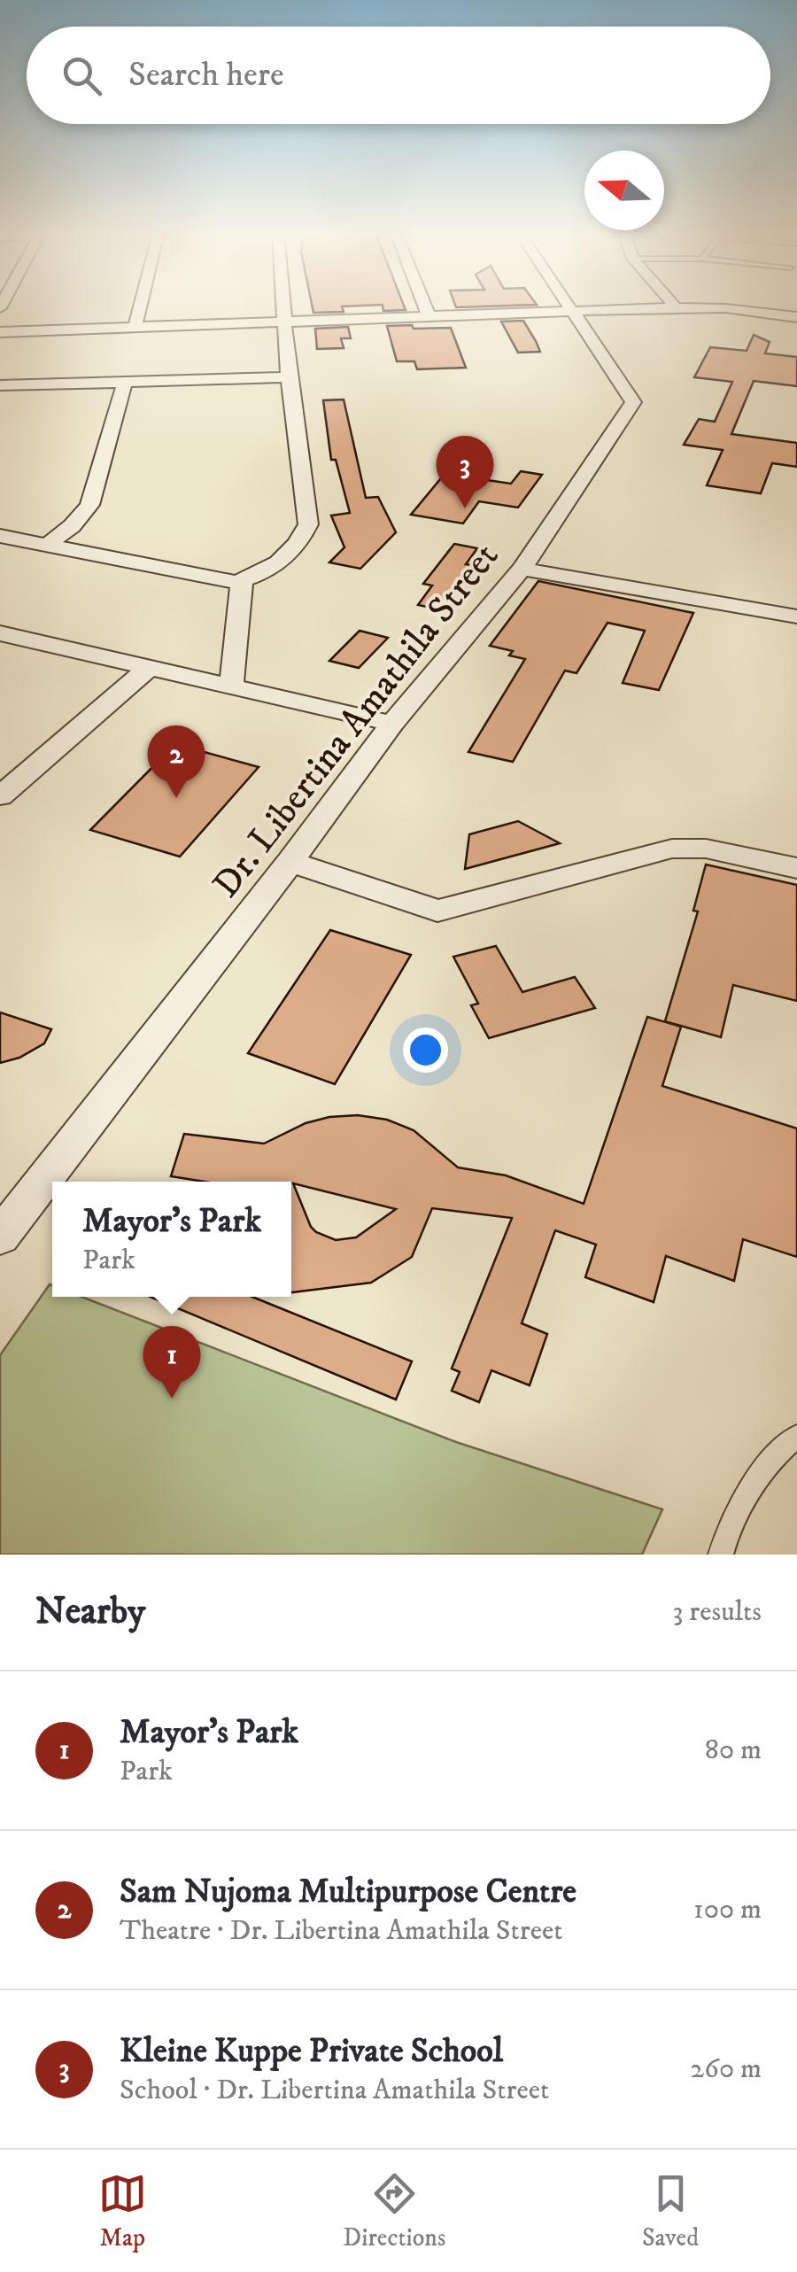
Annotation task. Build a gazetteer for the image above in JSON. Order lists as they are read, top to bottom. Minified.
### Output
{"streets":{"street":["Dr. Libertina Amathila Street"]},"north":"left","page":{"search":"Search here","pins":["3","2","1"],"popup":["Mayor's Park","Park"],"heading":["Nearby","3 results"],"list":[{"mark":"1","name":"Mayor's Park","note":"Park","value":"80 m"},{"mark":"2","name":"Sam Nujoma Multipurpose Centre","note":"Theatre · Dr. Libertina Amathila Street","value":"100 m"},{"mark":"3","name":"Kleine Kuppe Private School","note":"School · Dr. Libertina Amathila Street","value":"260 m"}],"nav":["Map","Directions","Saved"]}}
